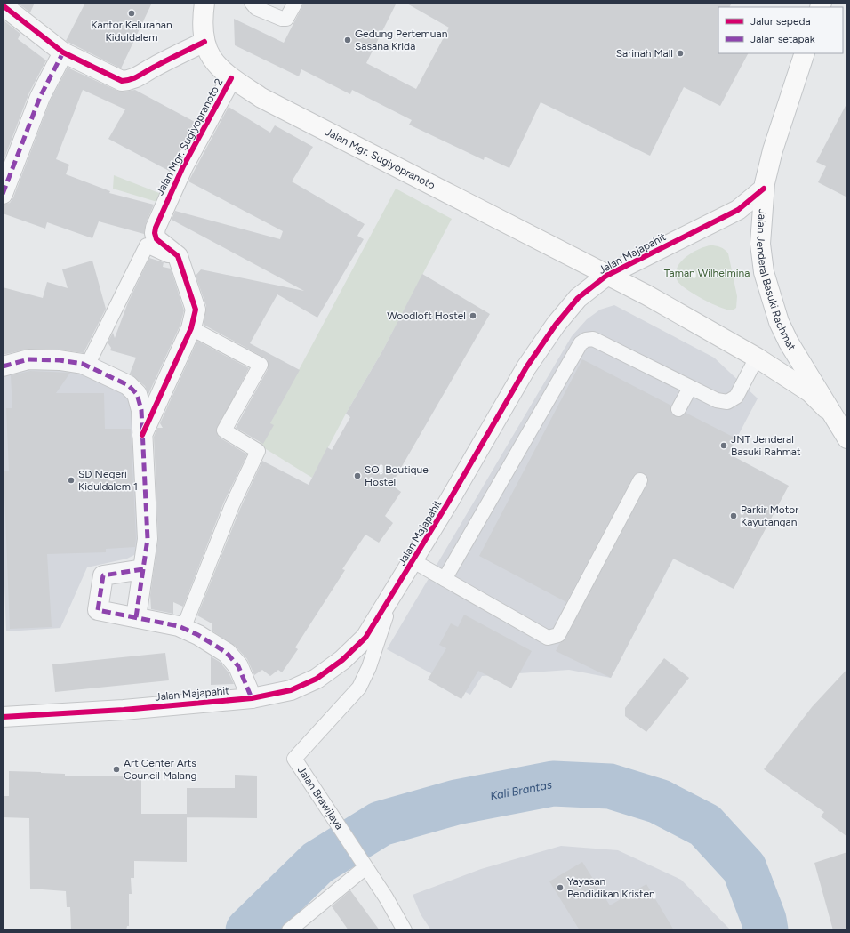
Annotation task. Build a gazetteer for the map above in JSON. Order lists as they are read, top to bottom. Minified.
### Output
{"streets":{"main road":["Jalan Mgr. Sugiyopranoto","Jalan Jenderal Basuki Rachmat"],"street":["Jalan Mgr. Sugiyopranoto 2","Jalan Majapahit"],"lane":["Jalan Brawijaya"]},"crossings":[["Jalan Mgr. Sugiyopranoto 2","Jalan Mgr. Sugiyopranoto"],["Jalan Mgr. Sugiyopranoto","Jalan Majapahit"],["Jalan Mgr. Sugiyopranoto","Jalan Jenderal Basuki Rachmat"],["Jalan Majapahit","Jalan Jenderal Basuki Rachmat"],["Jalan Majapahit","Jalan Brawijaya"]],"water":["Kali Brantas"],"parks":["Taman Wilhelmina"],"places":["Kantor Kelurahan Kiduldalem","Gedung Pertemuan Sasana Krida","Sarinah Mall","Woodloft Hostel","JNT Jenderal Basuki Rahmat","SO! Boutique Hostel","SD Negeri Kiduldalem 1","Parkir Motor Kayutangan","Art Center Arts Council Malang","Yayasan Pendidikan Kristen"],"legend":["Jalur sepeda","Jalan setapak"]}
